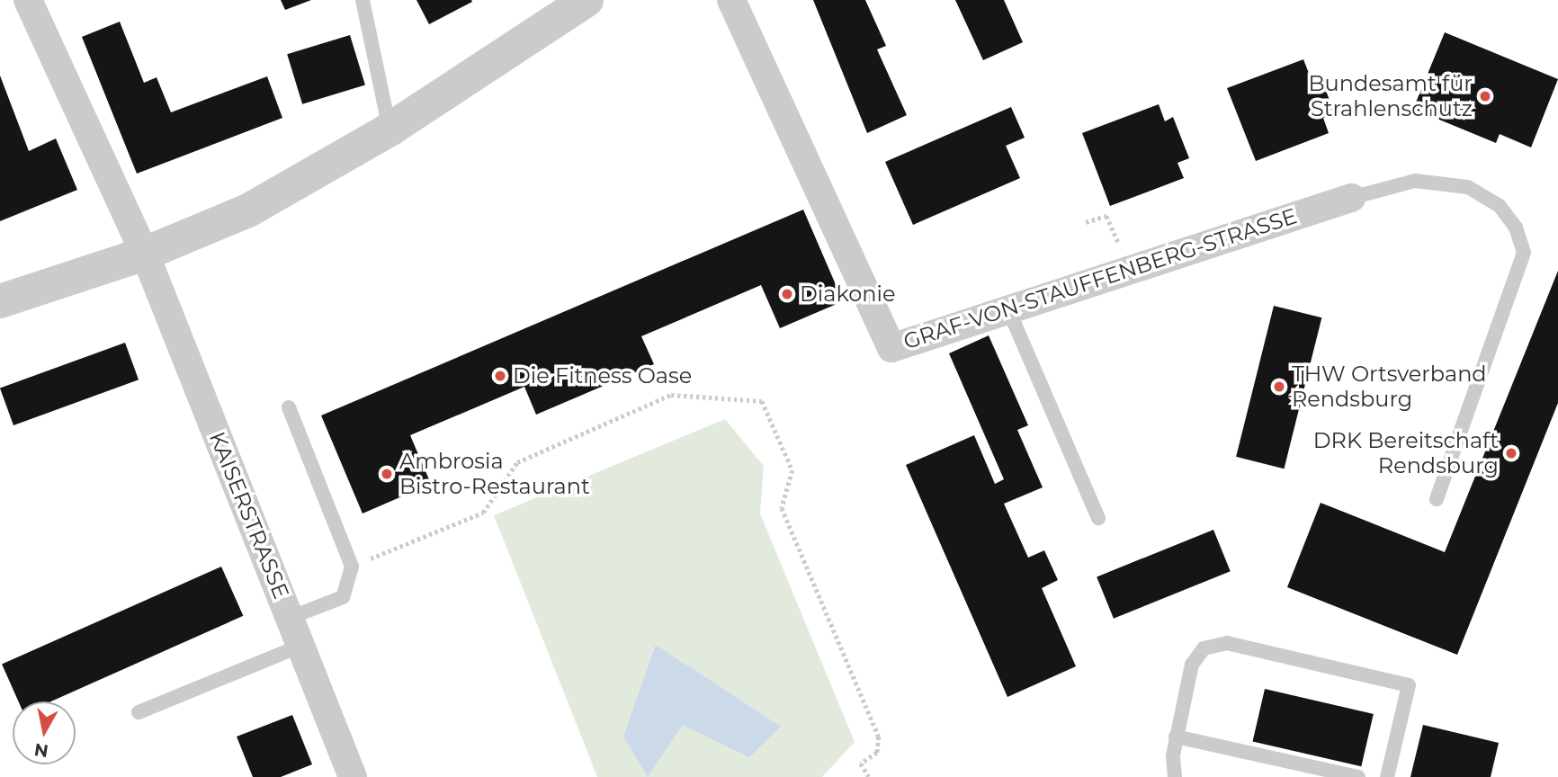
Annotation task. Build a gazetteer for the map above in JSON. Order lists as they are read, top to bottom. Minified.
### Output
{"streets":{"street":["GRAF-VON-STAUFFENBERG-STRASSE","KAISERSTRASSE"]},"places":["Bundesamt für Strahlenschutz","Diakonie","Die Fitness Oase","THW Ortsverband Rendsburg","DRK Bereitschaft Rendsburg","Ambrosia Bistro-Restaurant"],"north":"bottom"}
